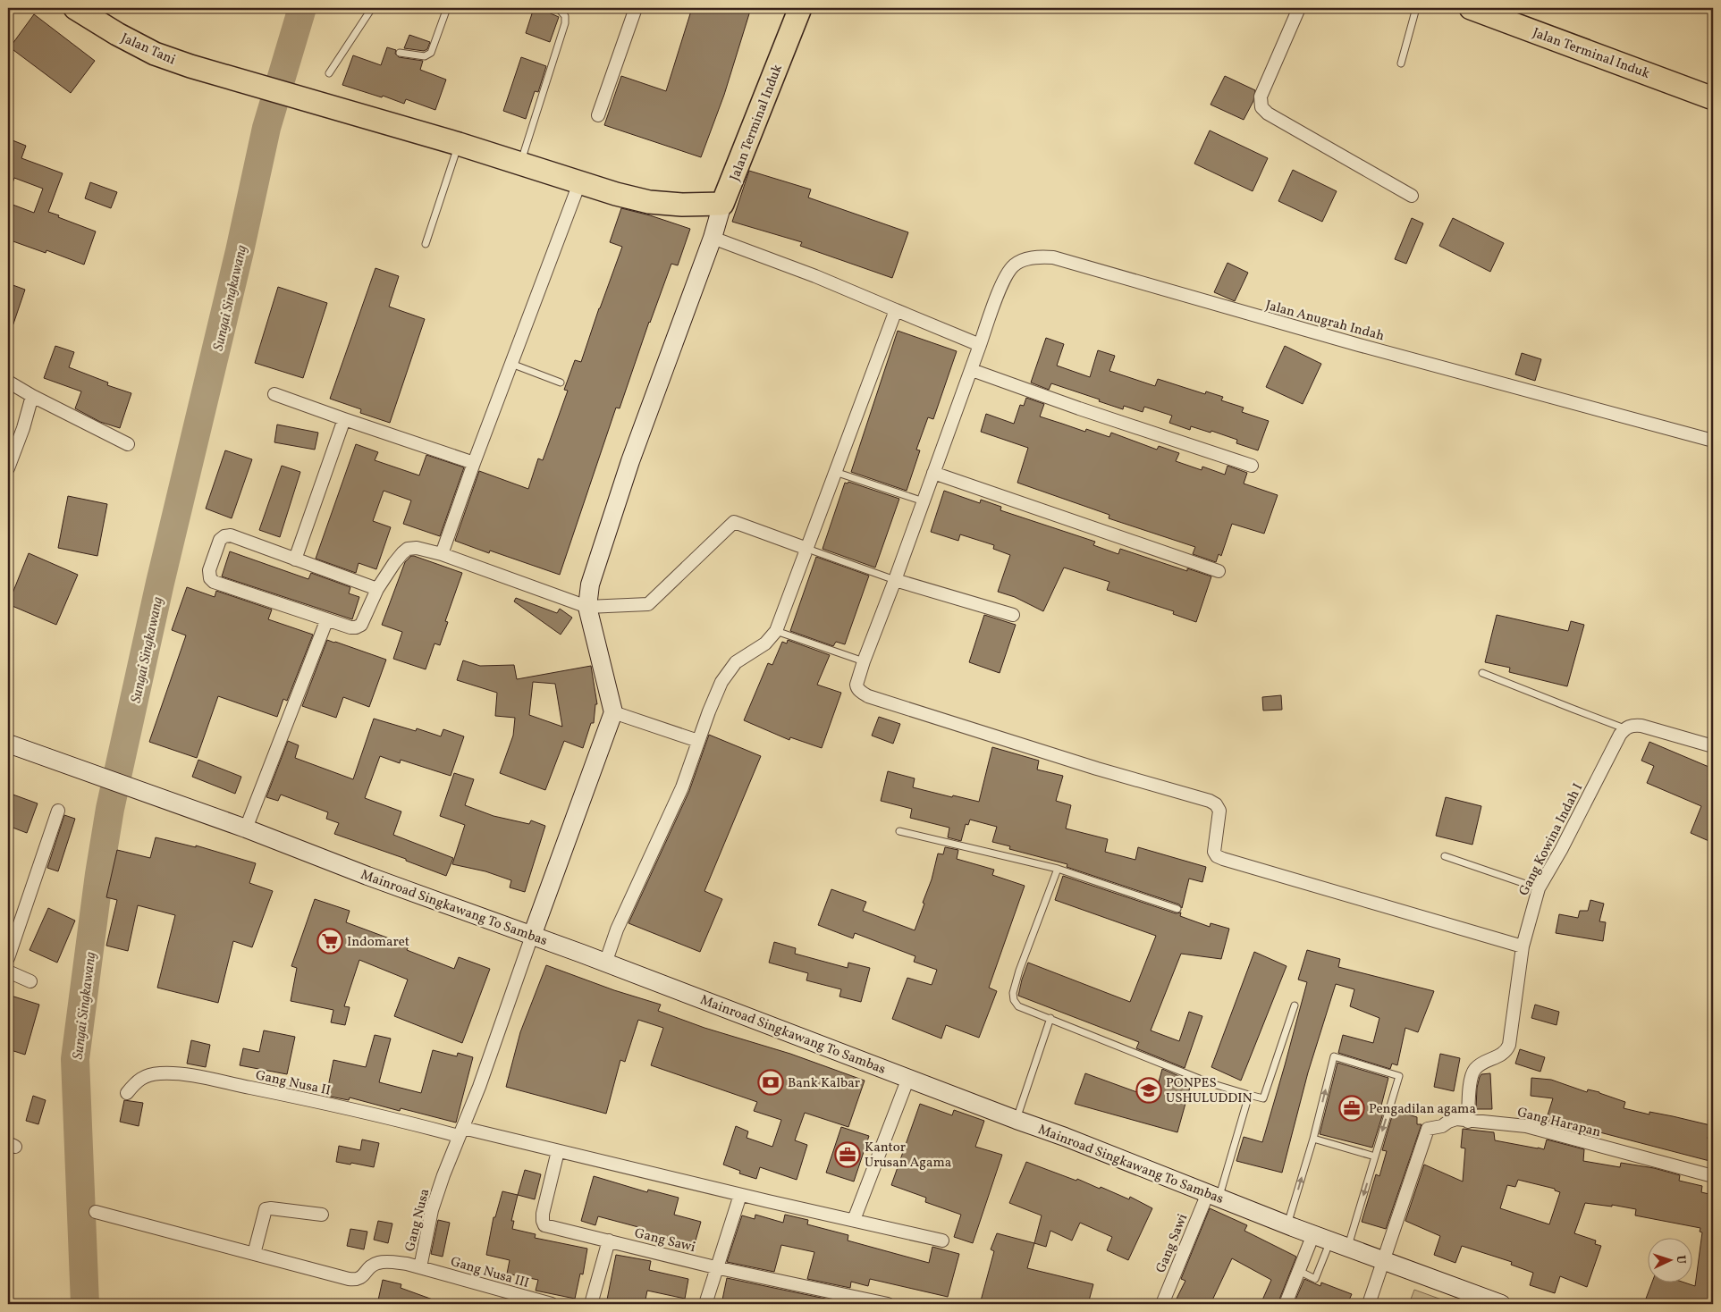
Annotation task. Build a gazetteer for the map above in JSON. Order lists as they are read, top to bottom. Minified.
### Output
{"streets":{"highway":["Jalan Tani","Jalan Terminal Induk"],"street":["Jalan Anugrah Indah","Gang Kowina Indah I","Mainroad Singkawang To Sambas","Gang Nusa II","Gang Harapan","Gang Nusa","Gang Sawi","Gang Nusa III"]},"crossings":[["Jalan Tani","Jalan Terminal Induk"],["Jalan Anugrah Indah","Gang Kowina Indah I"],["Gang Kowina Indah I","Gang Harapan"],["Mainroad Singkawang To Sambas","Gang Harapan"],["Mainroad Singkawang To Sambas","Gang Nusa"],["Mainroad Singkawang To Sambas","Gang Sawi"],["Gang Nusa II","Gang Nusa"],["Gang Nusa II","Gang Sawi"],["Gang Nusa","Gang Nusa III"]],"water":["Sungai Singkawang"],"places":{"supermarket":["Indomaret"],"bank":["Bank Kalbar"],"school or university":["PONPES USHULUDDIN"],"office":["Pengadilan agama","Kantor Urusan Agama"]},"north":"right"}
